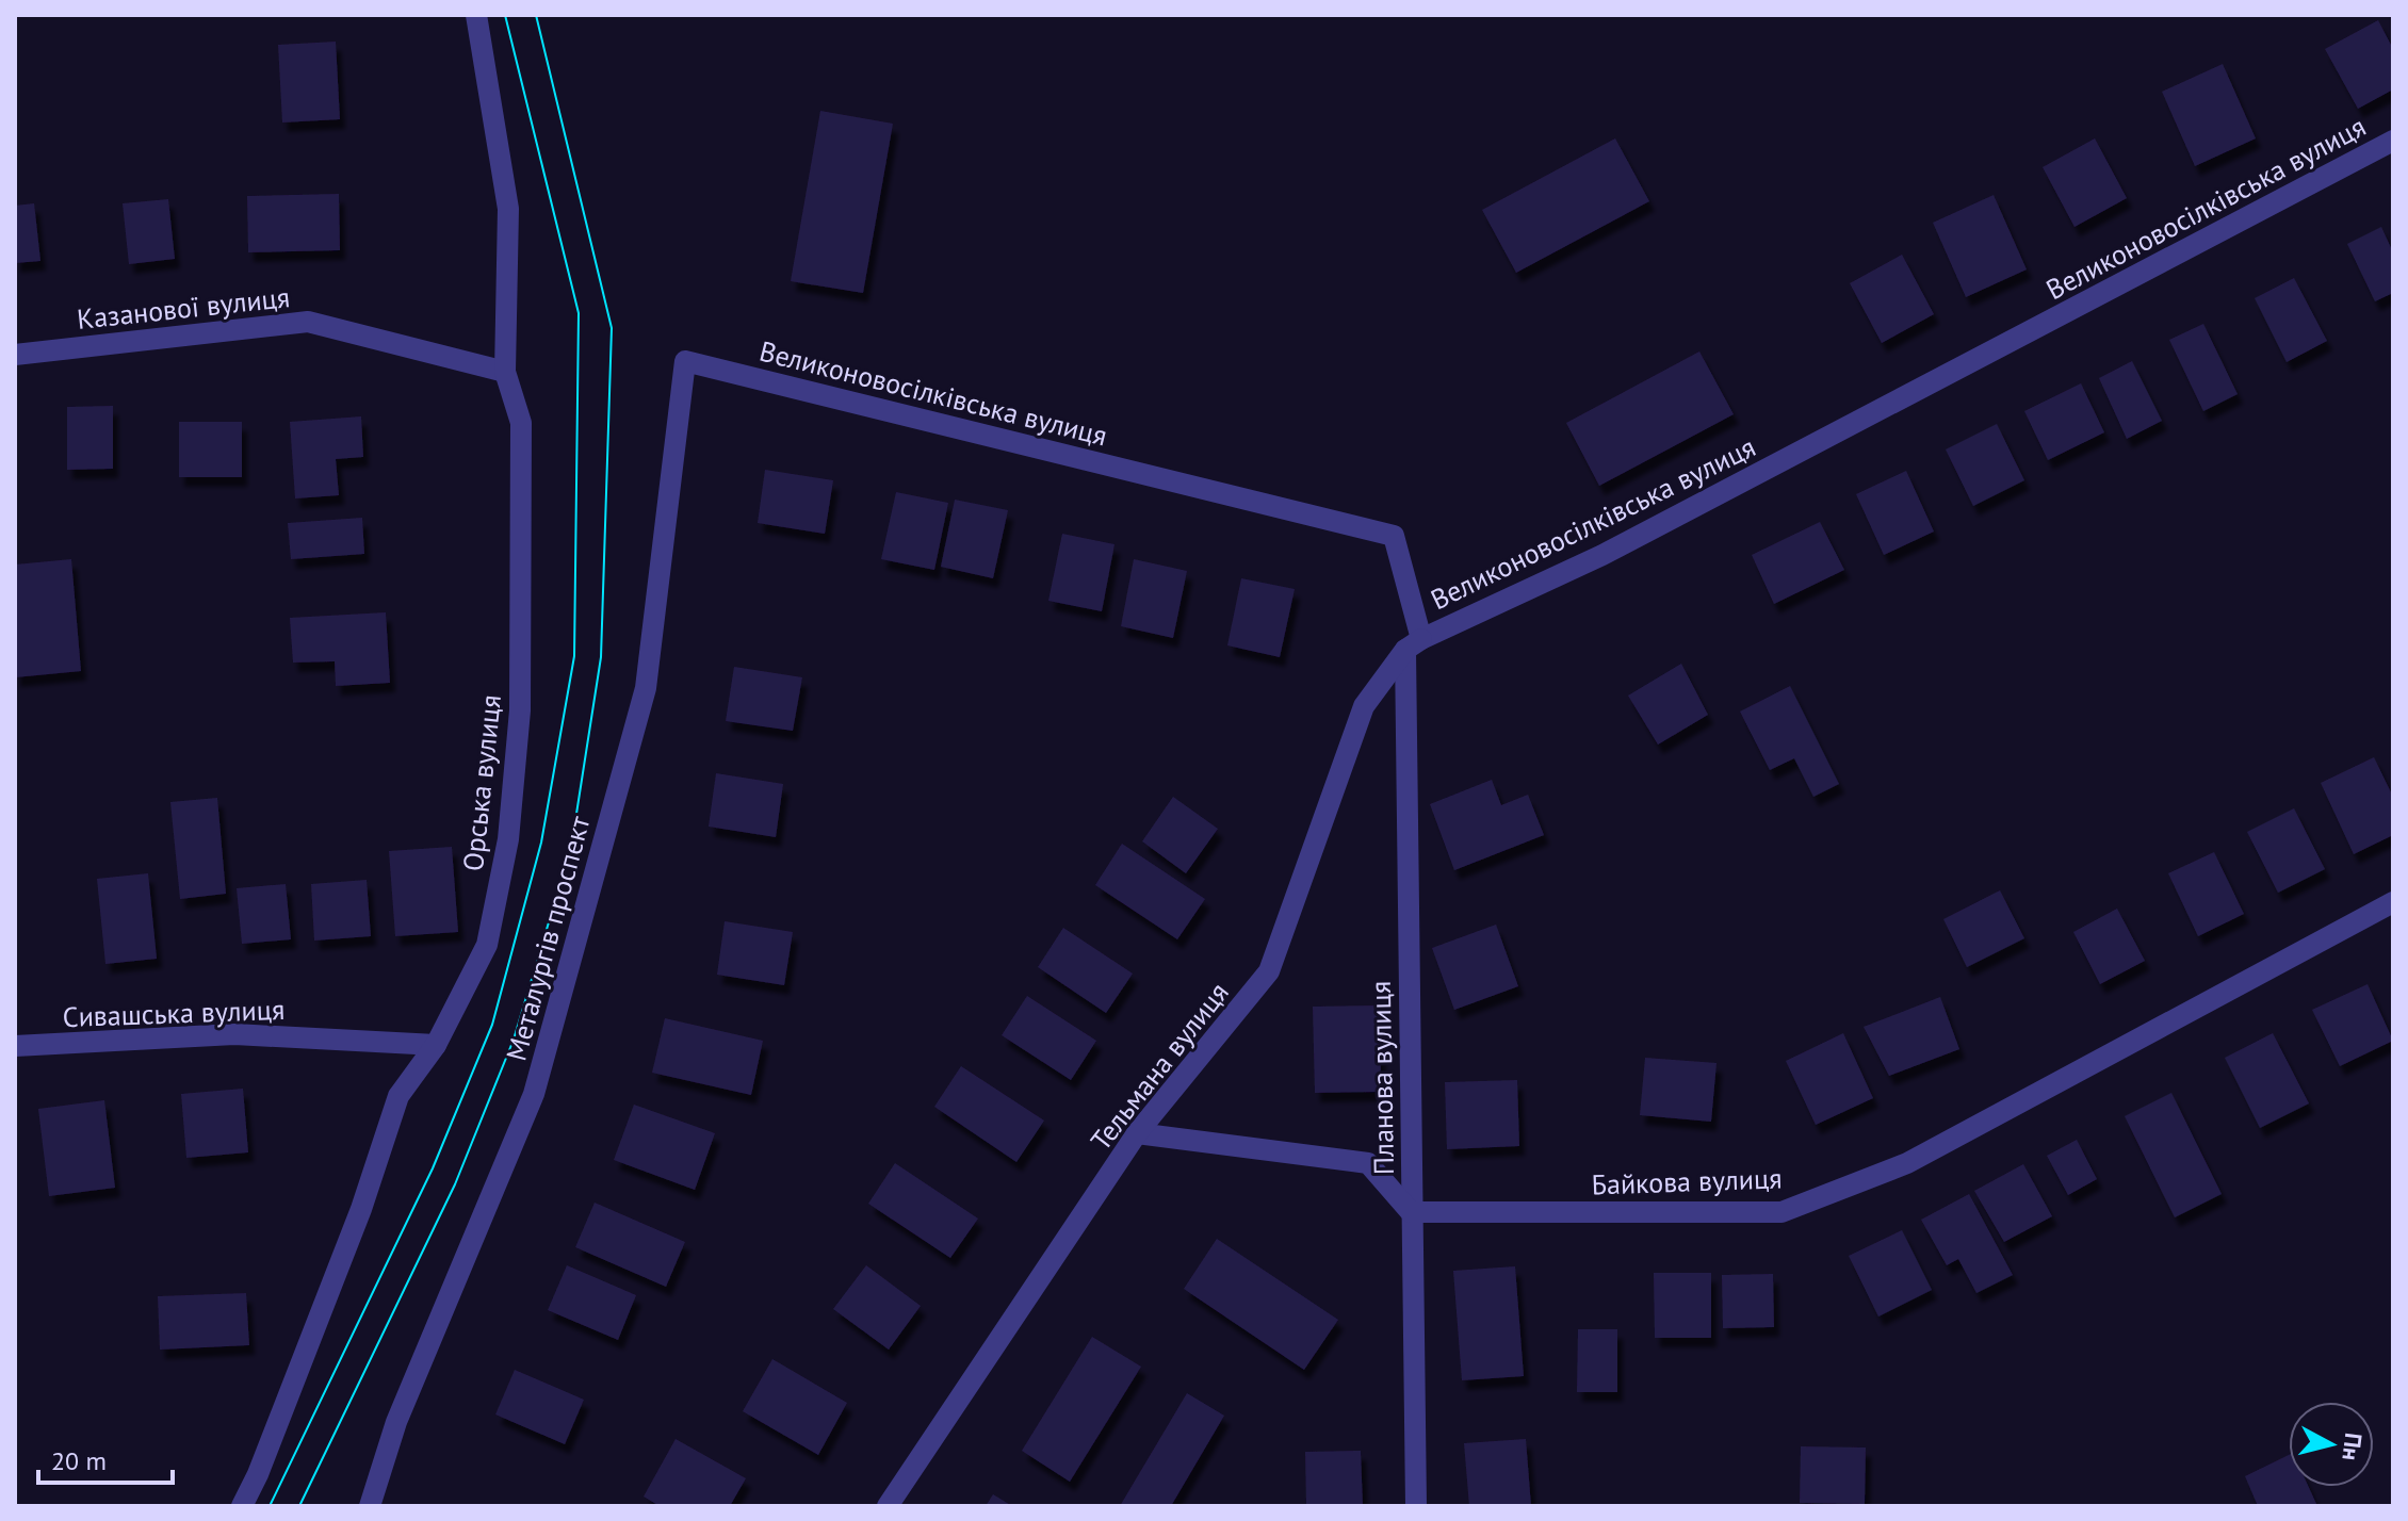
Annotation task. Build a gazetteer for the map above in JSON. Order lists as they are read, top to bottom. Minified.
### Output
{"streets":{"street":["Великоновосілківська вулиця","Казанової вулиця","Орська вулиця","Металургів проспект","Сивашська вулиця","Тельмана вулиця","Планова вулиця","Байкова вулиця"]},"crossings":[["Великоновосілківська вулиця","Металургів проспект"],["Великоновосілківська вулиця","Тельмана вулиця"],["Великоновосілківська вулиця","Планова вулиця"],["Казанової вулиця","Орська вулиця"],["Орська вулиця","Сивашська вулиця"],["Тельмана вулиця","Планова вулиця"],["Планова вулиця","Байкова вулиця"]],"scale_bar":"20 m","north":"right"}
